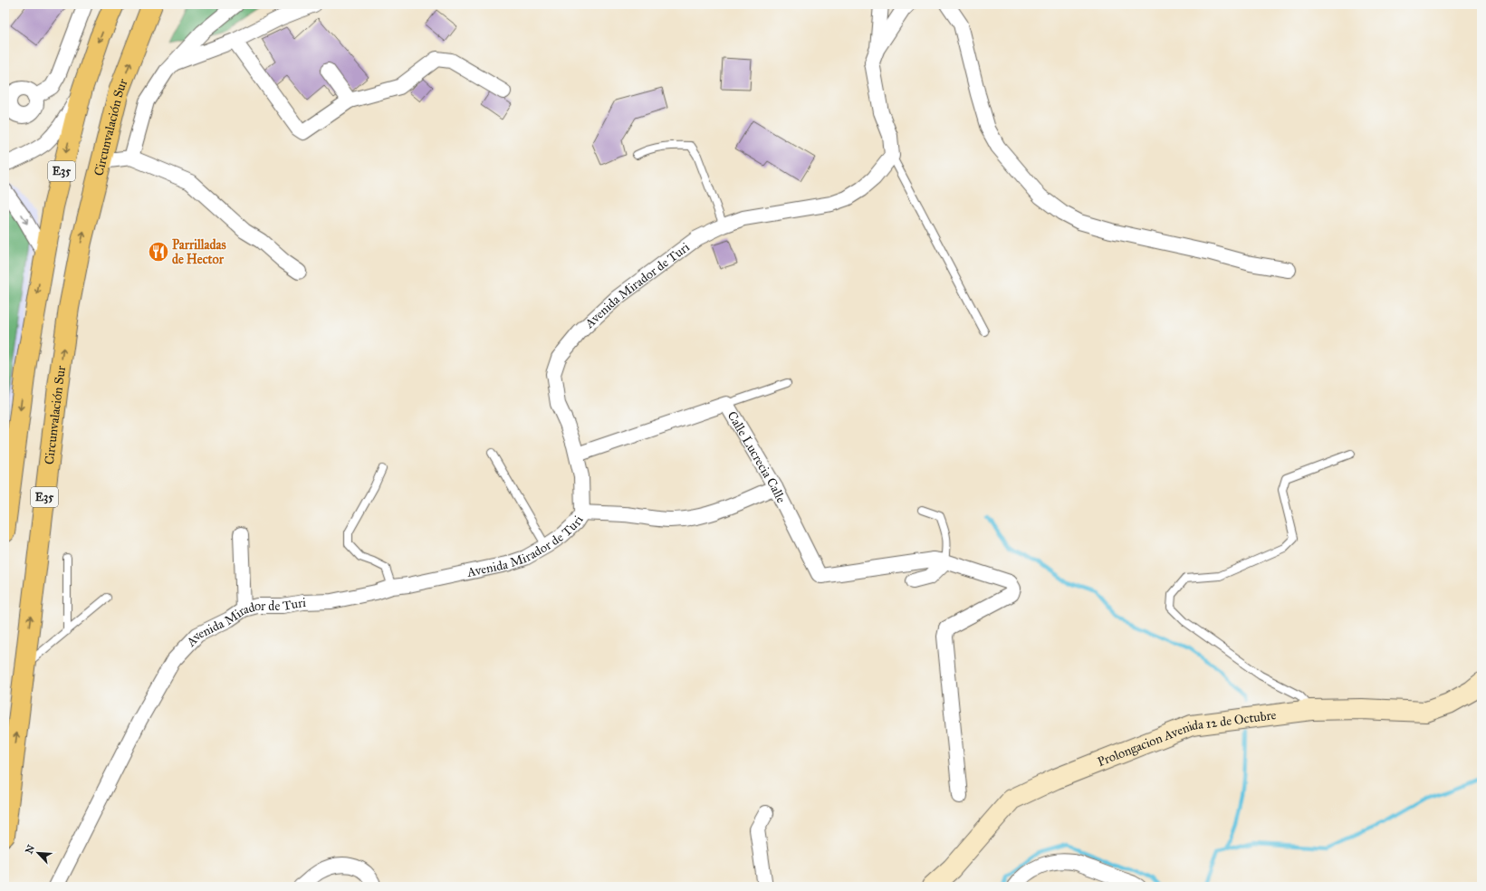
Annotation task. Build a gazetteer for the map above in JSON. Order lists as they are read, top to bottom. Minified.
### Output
{"streets":{"highway":["Circunvalación Sur","E35"],"main road":["Prolongacion Avenida 12 de Octubre"],"street":["Avenida Mirador de Turi","Calle Lucrecia Calle"]},"crossings":[["Avenida Mirador de Turi","Calle Lucrecia Calle"]],"places":{"restaurant":["Parrilladas de Hector"]},"north":"top left"}
